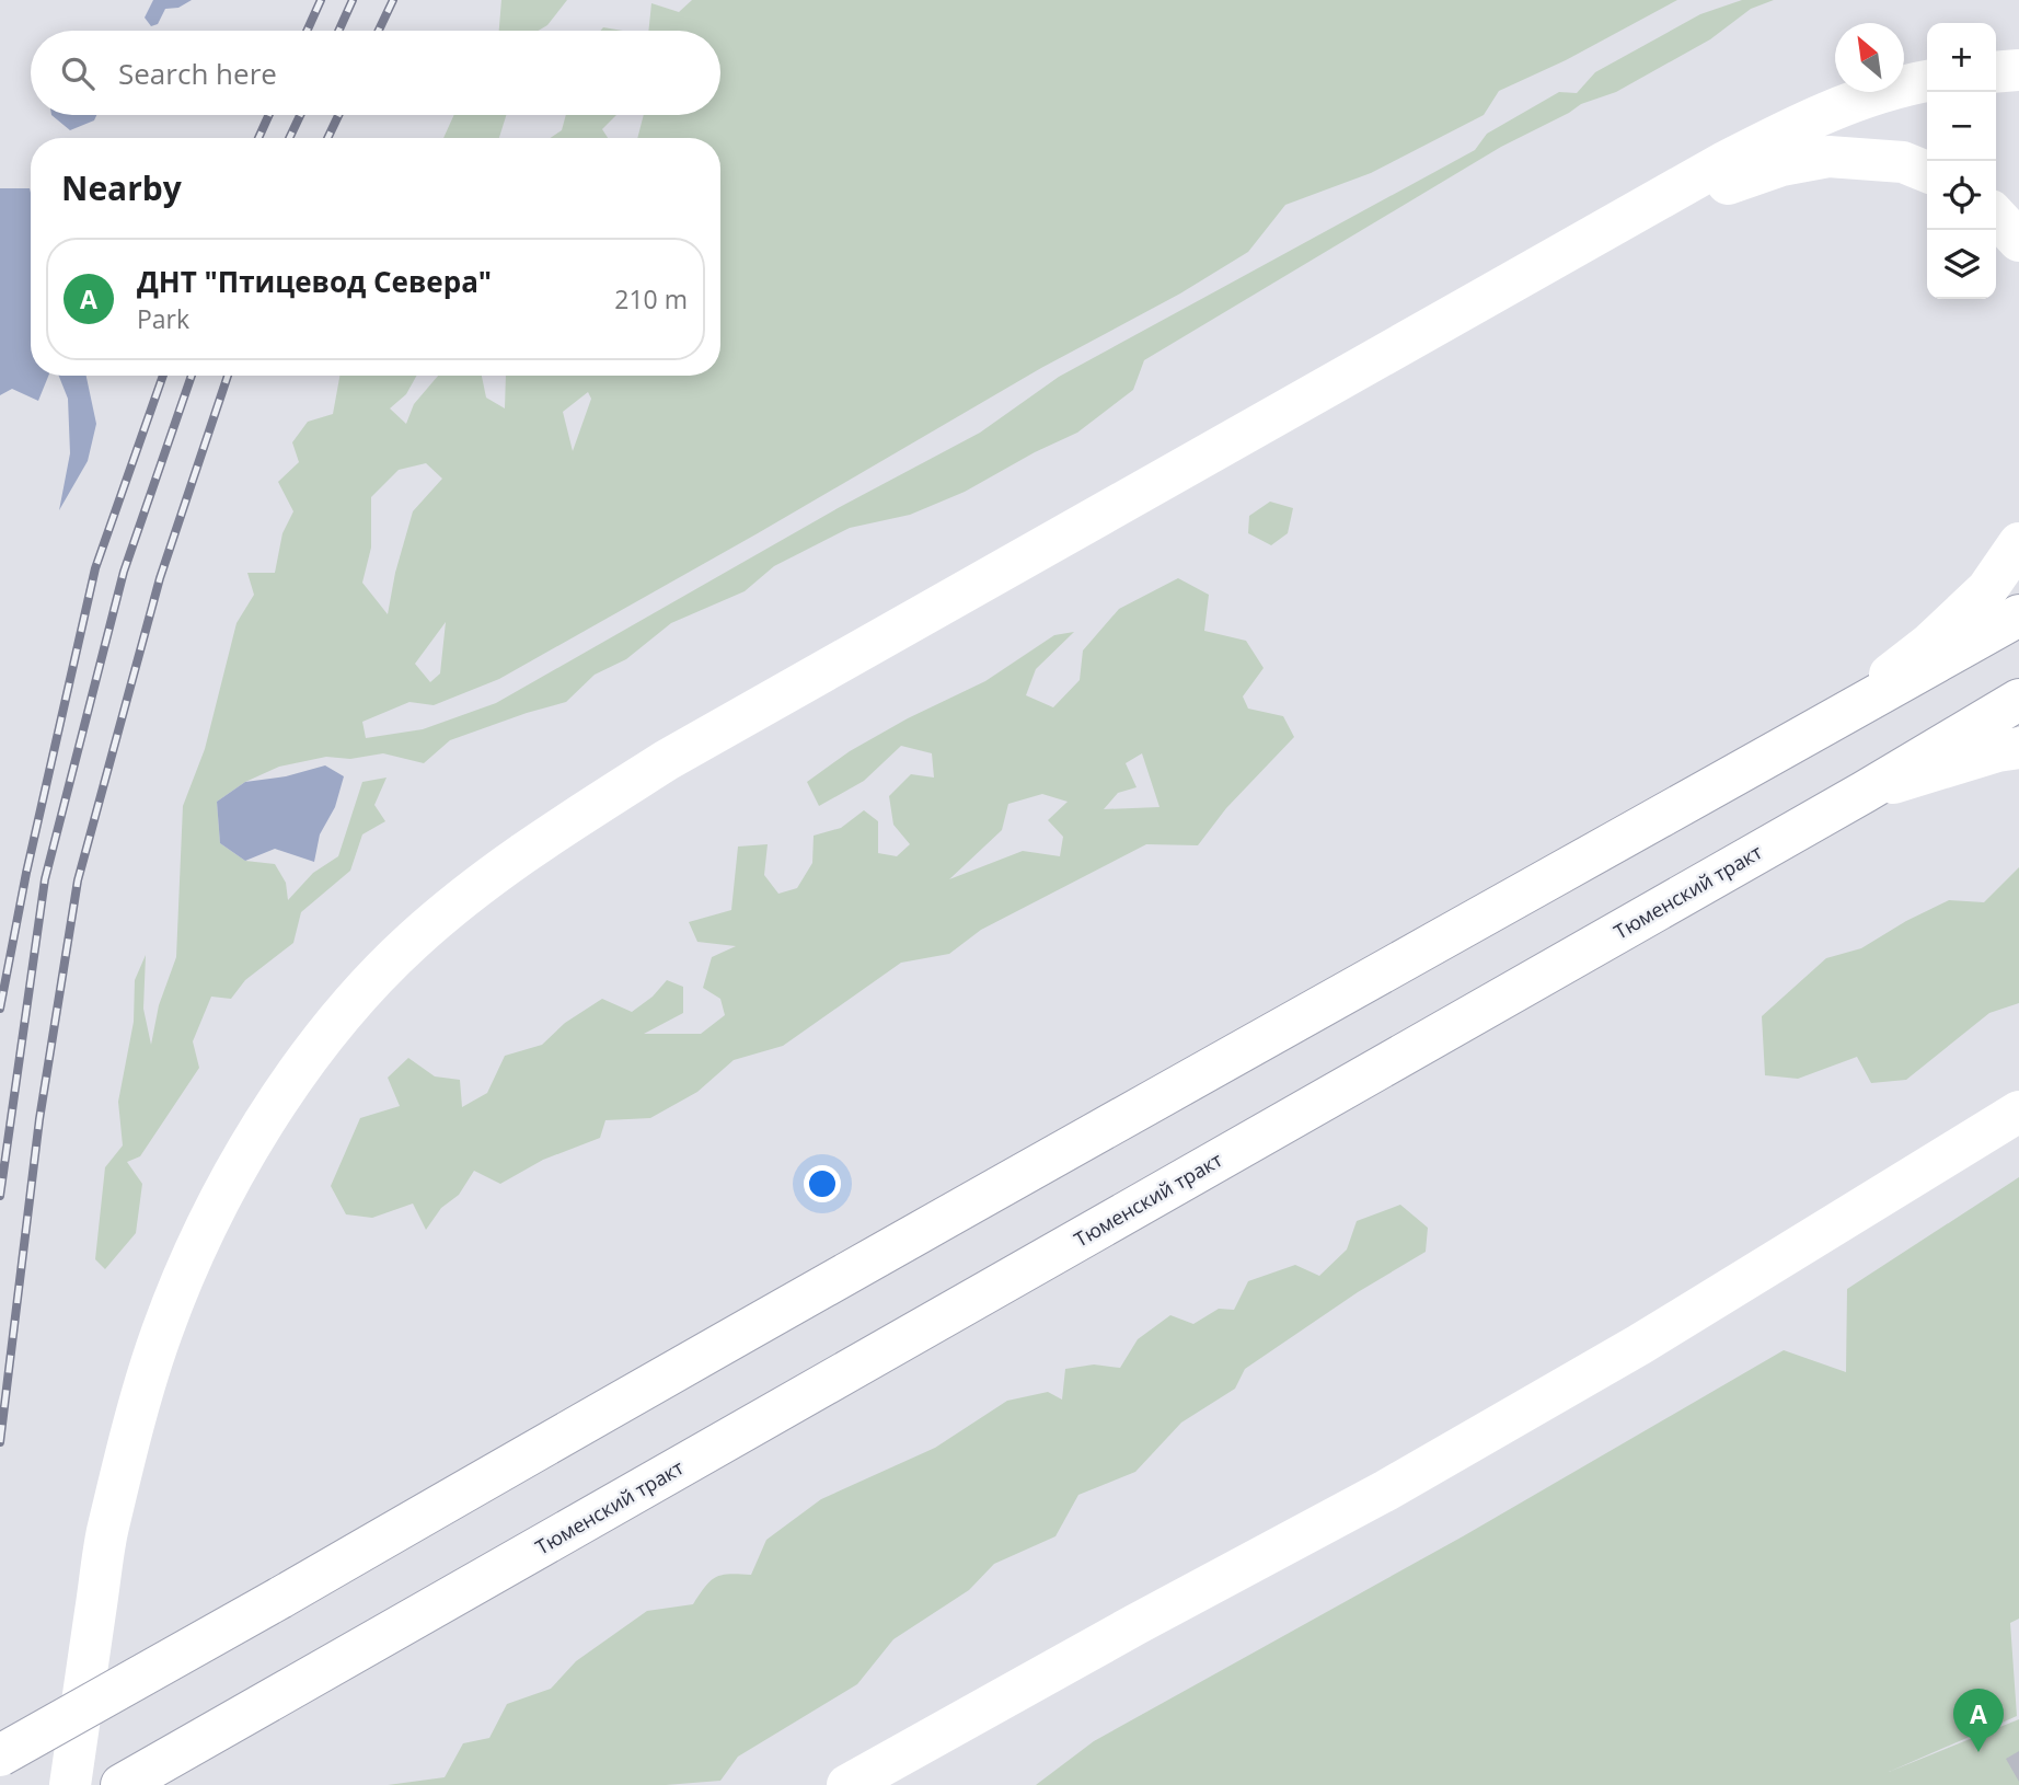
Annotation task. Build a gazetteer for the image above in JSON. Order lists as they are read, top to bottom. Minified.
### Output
{"streets":{"main road":["Тюменский тракт"]},"north":"top left","page":{"map_buttons":["+","−"],"search":"Search here","heading":"Nearby","list":[{"mark":"A","name":"ДНТ \"Птицевод Севера\"","note":"Park","value":"210 m"}],"pins":"A"}}
